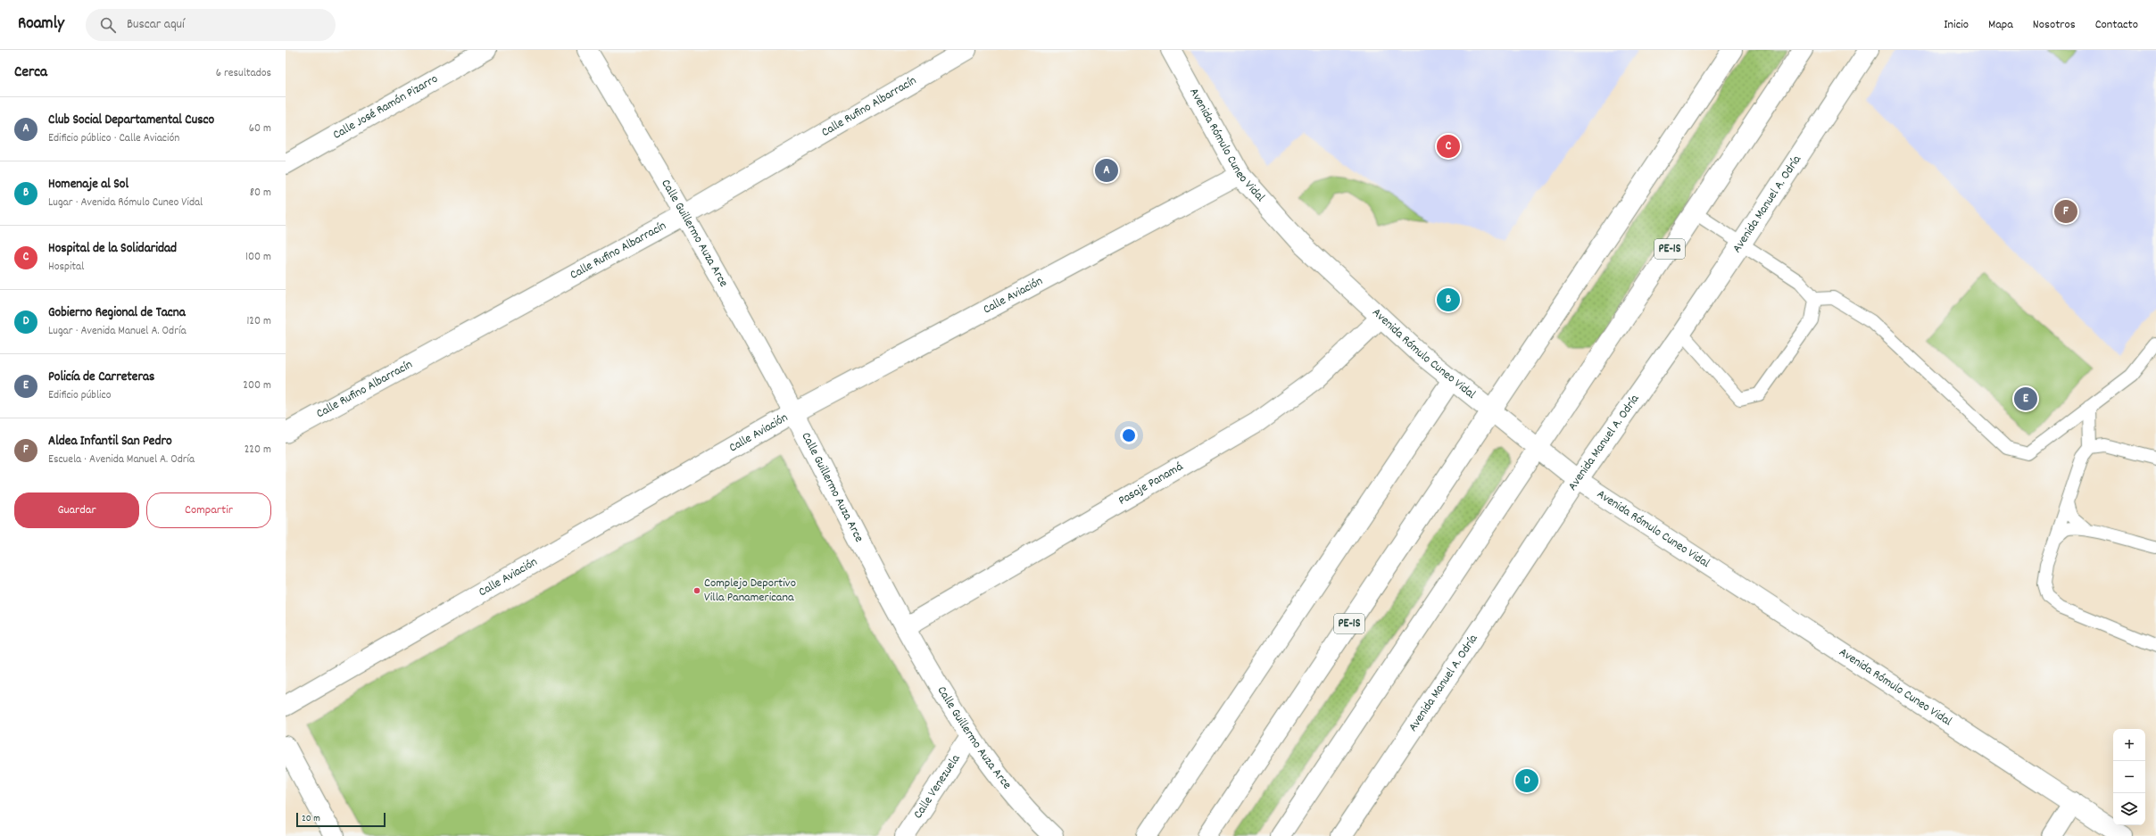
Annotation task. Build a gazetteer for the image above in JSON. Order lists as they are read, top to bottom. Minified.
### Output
{"streets":{"main road":["Calle Rufino Albarracín","Calle José Ramón Pizarro","Avenida Rómulo Cuneo Vidal","Avenida Manuel A. Odría","Calle Guillermo Auza Arce","PE-1S","Calle Aviación","Pasaje Panamá","Calle Venezuela"]},"crossings":[["Calle Rufino Albarracín","Calle Guillermo Auza Arce"],["Avenida Rómulo Cuneo Vidal","Avenida Manuel A. Odría"],["Avenida Rómulo Cuneo Vidal","PE-1S"],["Avenida Rómulo Cuneo Vidal","Calle Aviación"],["Avenida Rómulo Cuneo Vidal","Pasaje Panamá"],["Calle Guillermo Auza Arce","Calle Aviación"],["Calle Guillermo Auza Arce","Pasaje Panamá"],["Calle Guillermo Auza Arce","Calle Venezuela"]],"places":["Complejo Deportivo Villa Panamericana"],"scale_bar":"20 m","page":{"header":"Roamly","search":"Buscar aquí","nav":["Inicio","Mapa","Nosotros","Contacto"],"heading":["Cerca","6 resultados"],"list":[{"mark":"A","name":"Club Social Departamental Cusco","note":"Edificio público · Calle Aviación","value":"60 m"},{"mark":"B","name":"Homenaje al Sol","note":"Lugar · Avenida Rómulo Cuneo Vidal","value":"80 m"},{"mark":"C","name":"Hospital de la Solidaridad","note":"Hospital","value":"100 m"},{"mark":"D","name":"Gobierno Regional de Tacna","note":"Lugar · Avenida Manuel A. Odría","value":"120 m"},{"mark":"E","name":"Policía de Carreteras","note":"Edificio público","value":"200 m"},{"mark":"F","name":"Aldea Infantil San Pedro","note":"Escuela · Avenida Manuel A. Odría","value":"220 m"}],"pins":["C","A","F","B","E","D"],"buttons":["Guardar","Compartir"],"map_buttons":["+","−"],"scale":"20 m"}}
